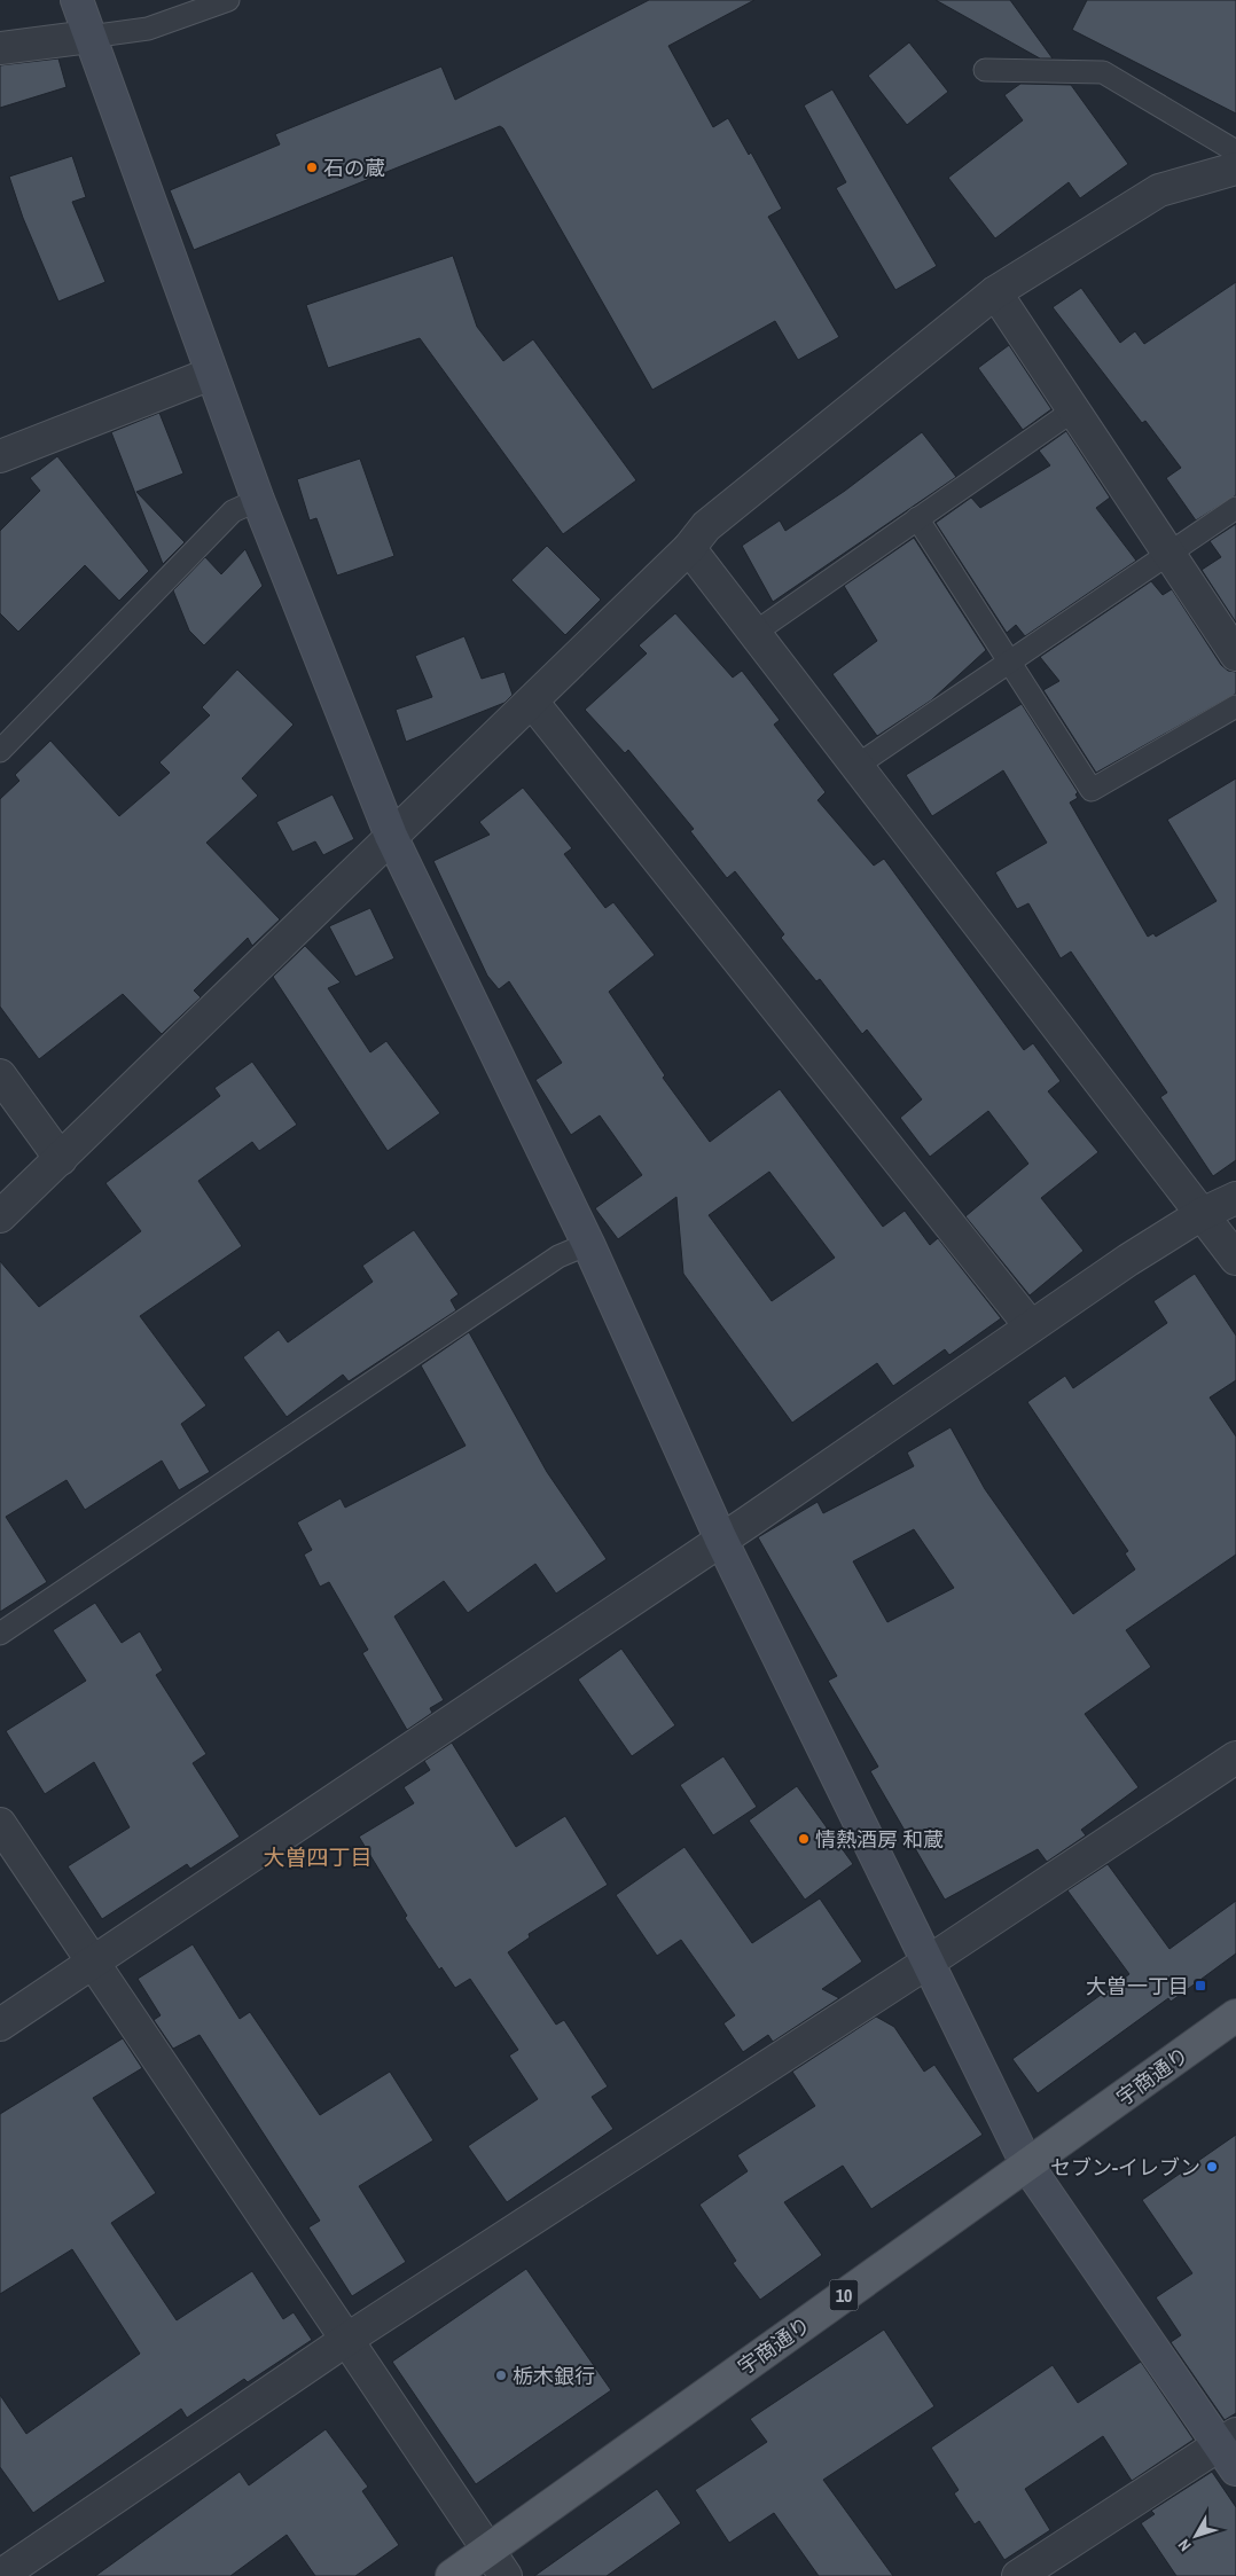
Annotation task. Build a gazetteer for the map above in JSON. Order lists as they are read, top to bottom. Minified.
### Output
{"streets":{"main road":["宇商通り","10"]},"districts":["大曽四丁目"],"places":{"other":["石の蔵","情熱酒房 和蔵","セブン-イレブン","栃木銀行"],"transit":["大曽一丁目"]},"north":"bottom left"}
